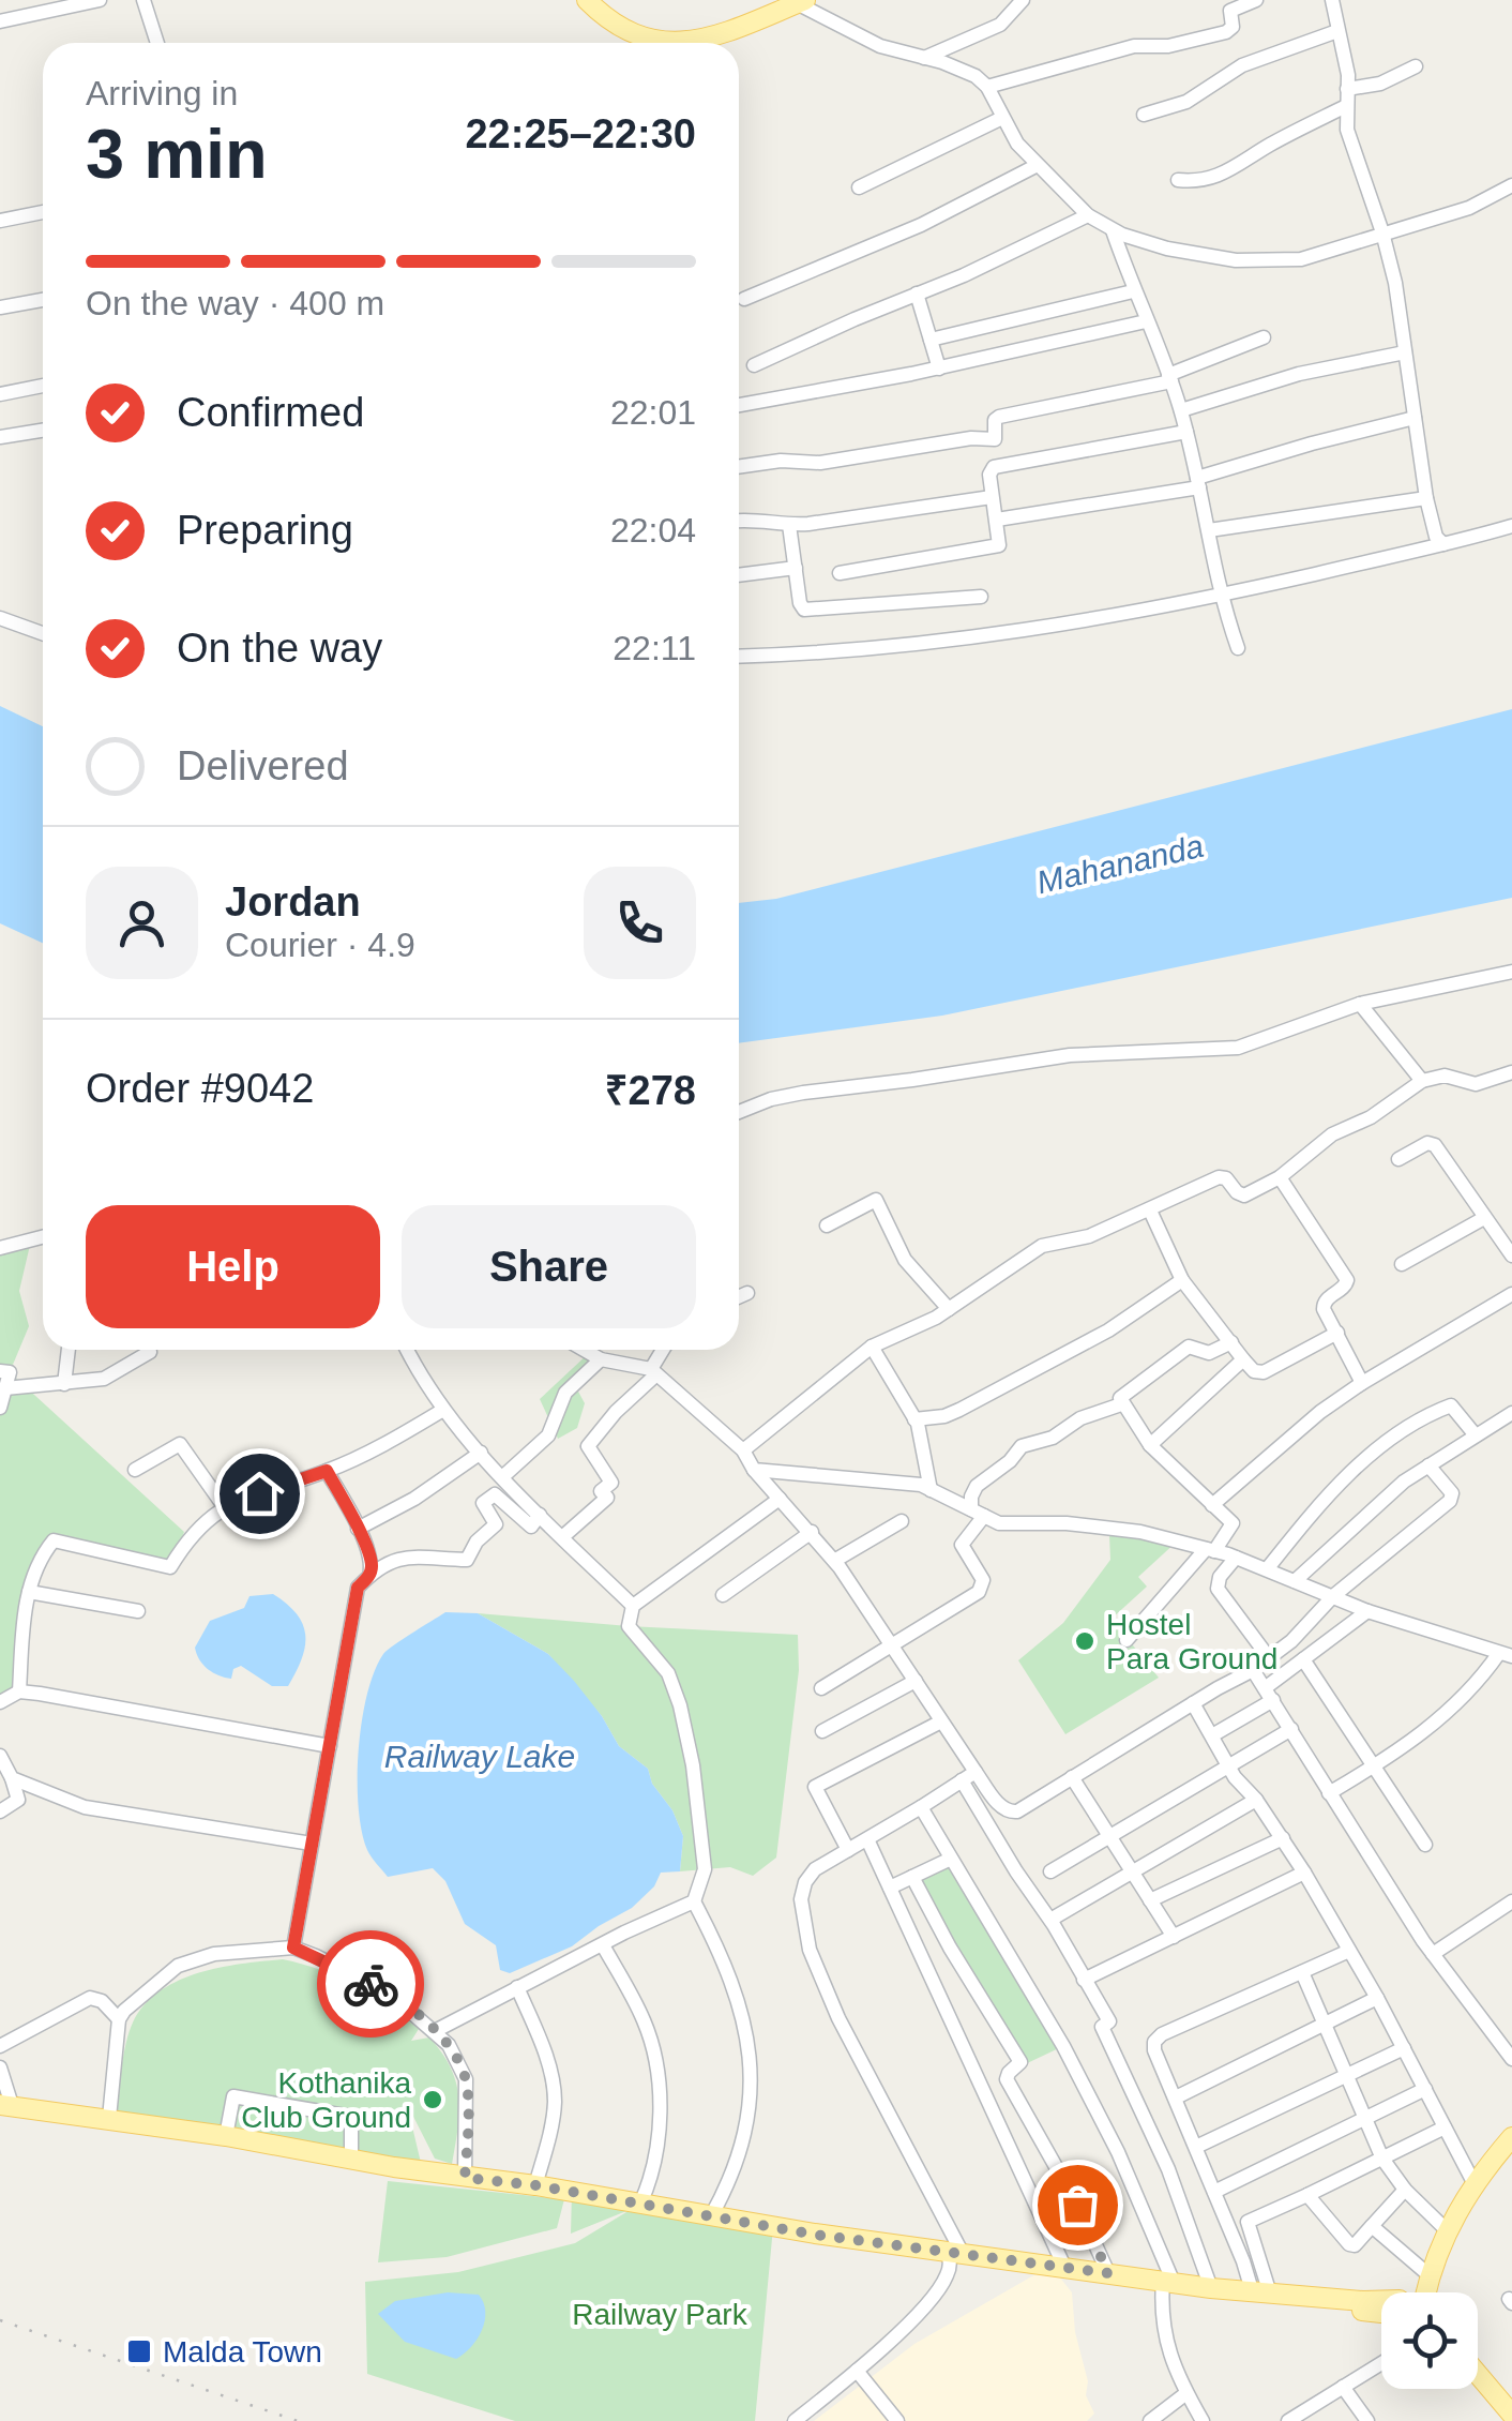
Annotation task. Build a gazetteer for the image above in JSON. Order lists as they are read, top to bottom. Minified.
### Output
{"water":["Mahananda","Railway Lake"],"parks":["Railway Park"],"places":{"other":["Hostel Para Ground","Kothanika Club Ground"],"transit":["Malda Town"]},"page":{"heading":["3 min","Arriving in","22:25–22:30"],"panel":["Jordan","Courier · 4.9","Order #9042","₹278"],"bar":"On the way · 400 m","list":[["Confirmed","22:01"],["Preparing","22:04"],["On the way","22:11"],"Delivered"],"buttons":["Help","Share"]}}
